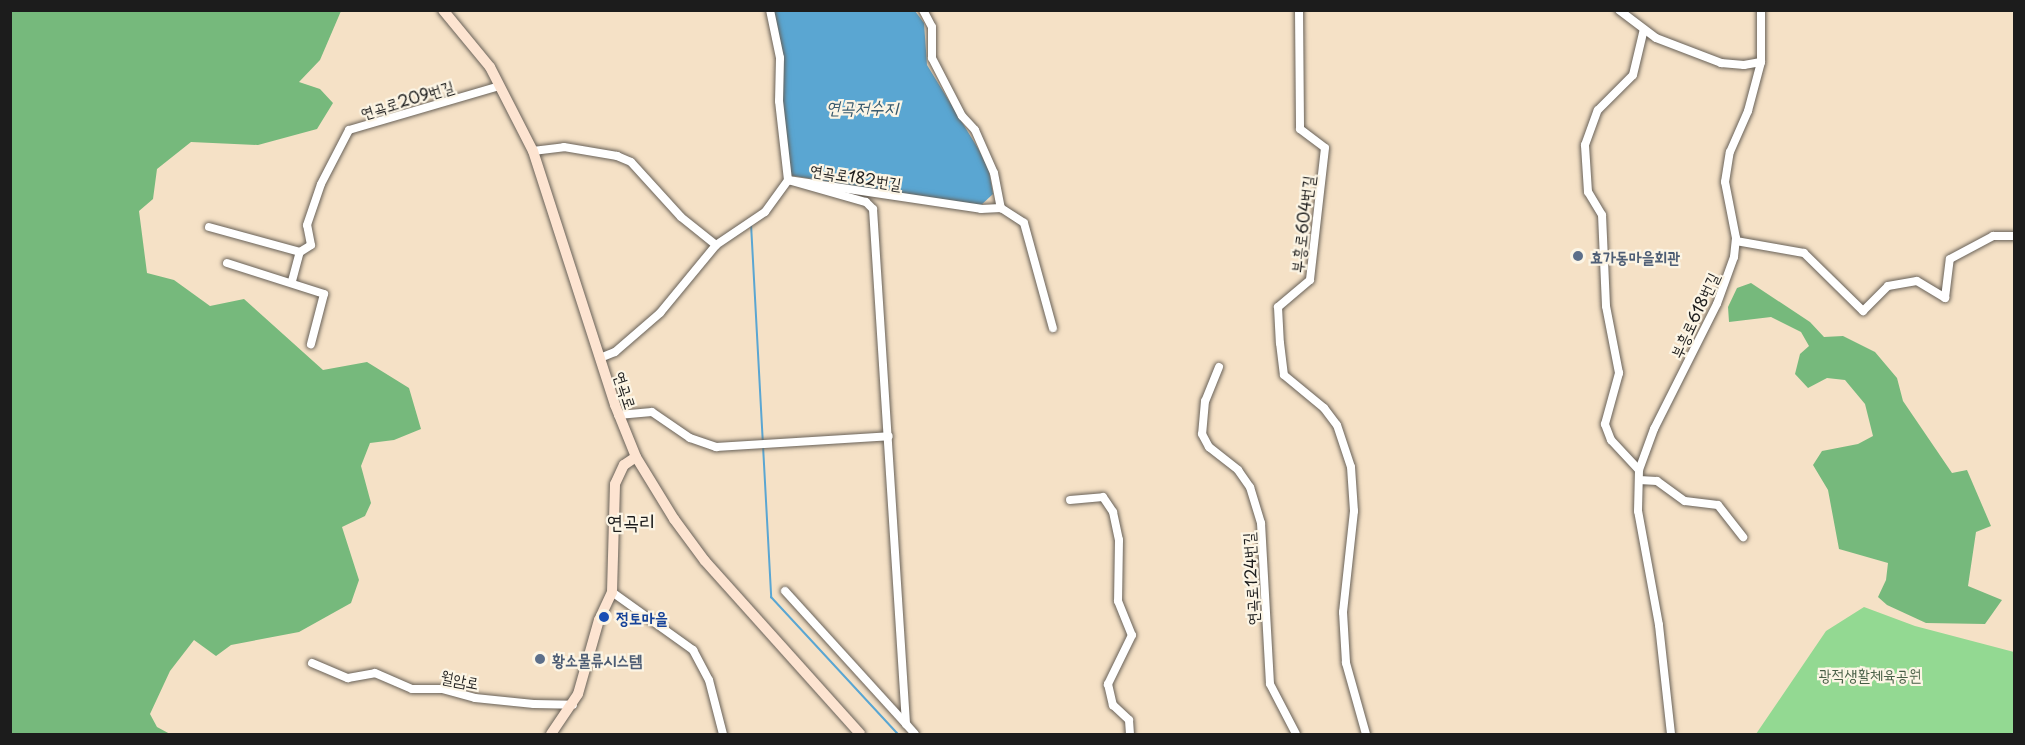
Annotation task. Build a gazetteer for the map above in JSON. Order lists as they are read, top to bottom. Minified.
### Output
{"streets":{"street":["연곡로209번길","연곡로182번길","부흥로604번길","부흥로618번길","연곡로","연곡로124번길","월암로"]},"crossings":[["연곡로209번길","연곡로"],["연곡로182번길","연곡로"]],"districts":["연곡리"],"water":["연곡저수지"],"parks":["광적생활체육공원"],"places":["효가동마을회관","정토마을","황소물류시스템"]}
